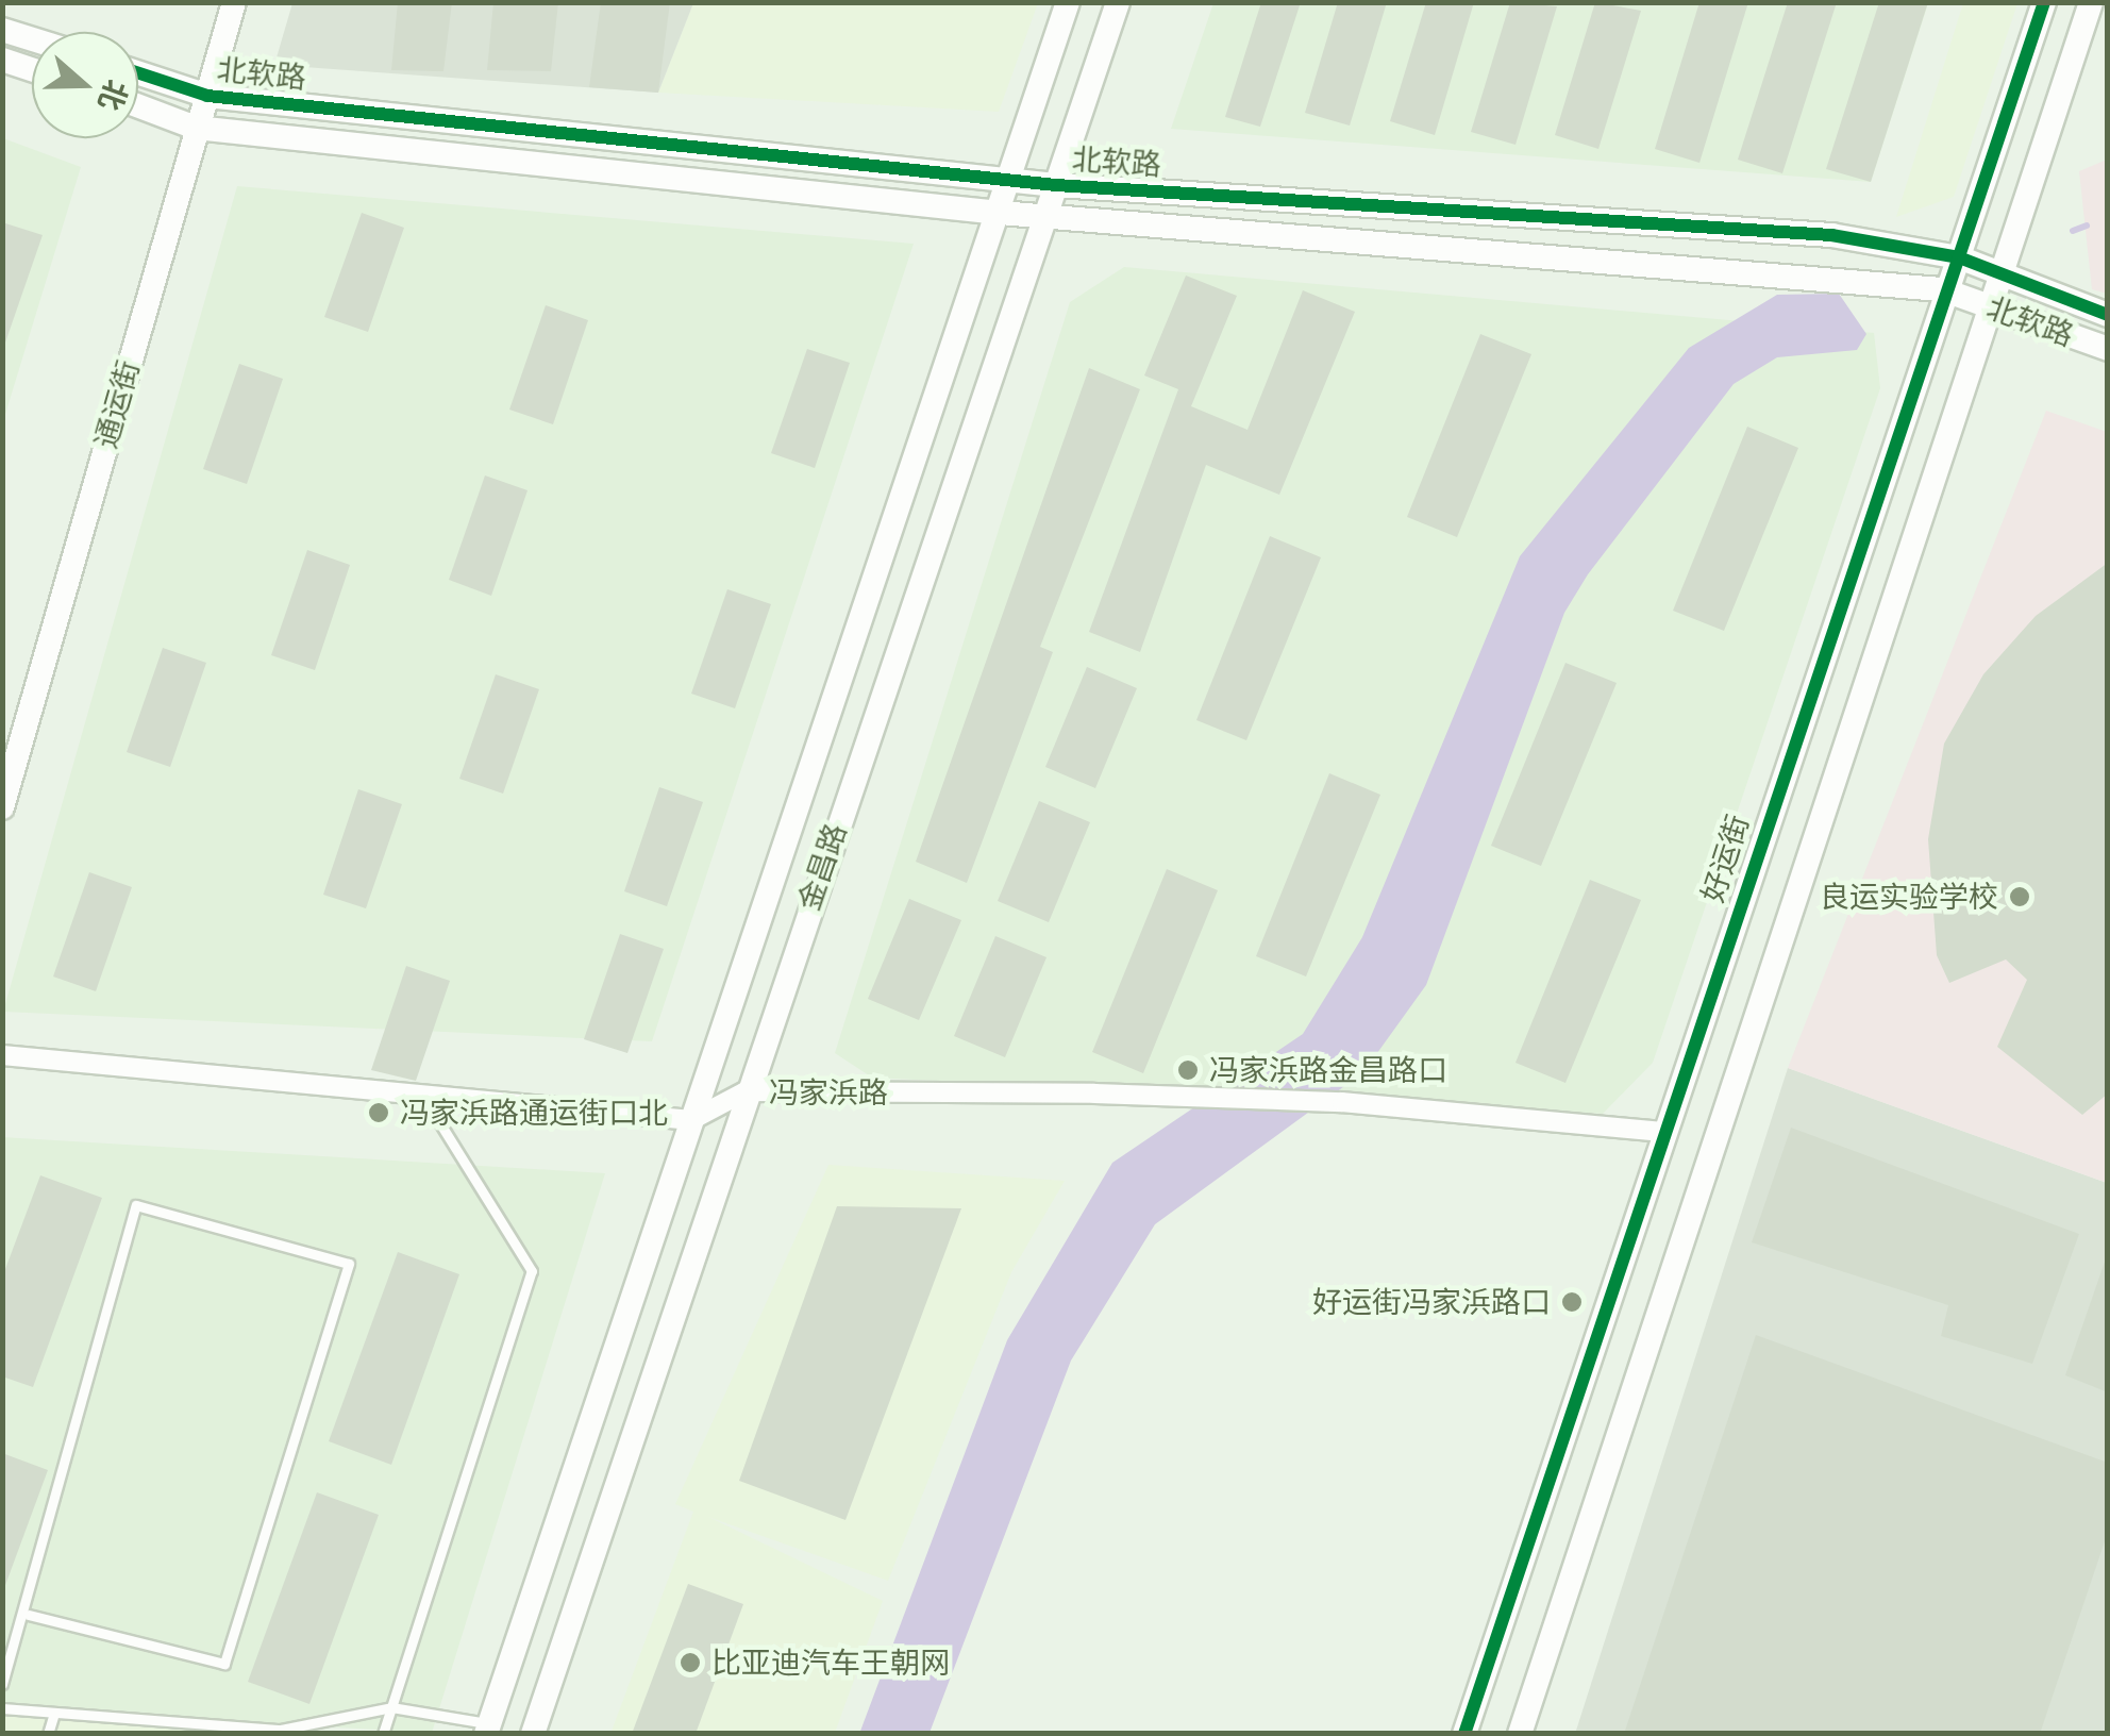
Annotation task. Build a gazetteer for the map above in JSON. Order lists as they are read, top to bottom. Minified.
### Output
{"streets":{"street":["北软路","通运街","好运街","金昌路","冯家浜路"]},"crossings":[["北软路","通运街"],["北软路","好运街"],["北软路","金昌路"],["好运街","冯家浜路"],["金昌路","冯家浜路"]],"places":["良运实验学校","冯家浜路金昌路口","冯家浜路通运街口北","好运街冯家浜路口","比亚迪汽车王朝网"],"north":"right"}
